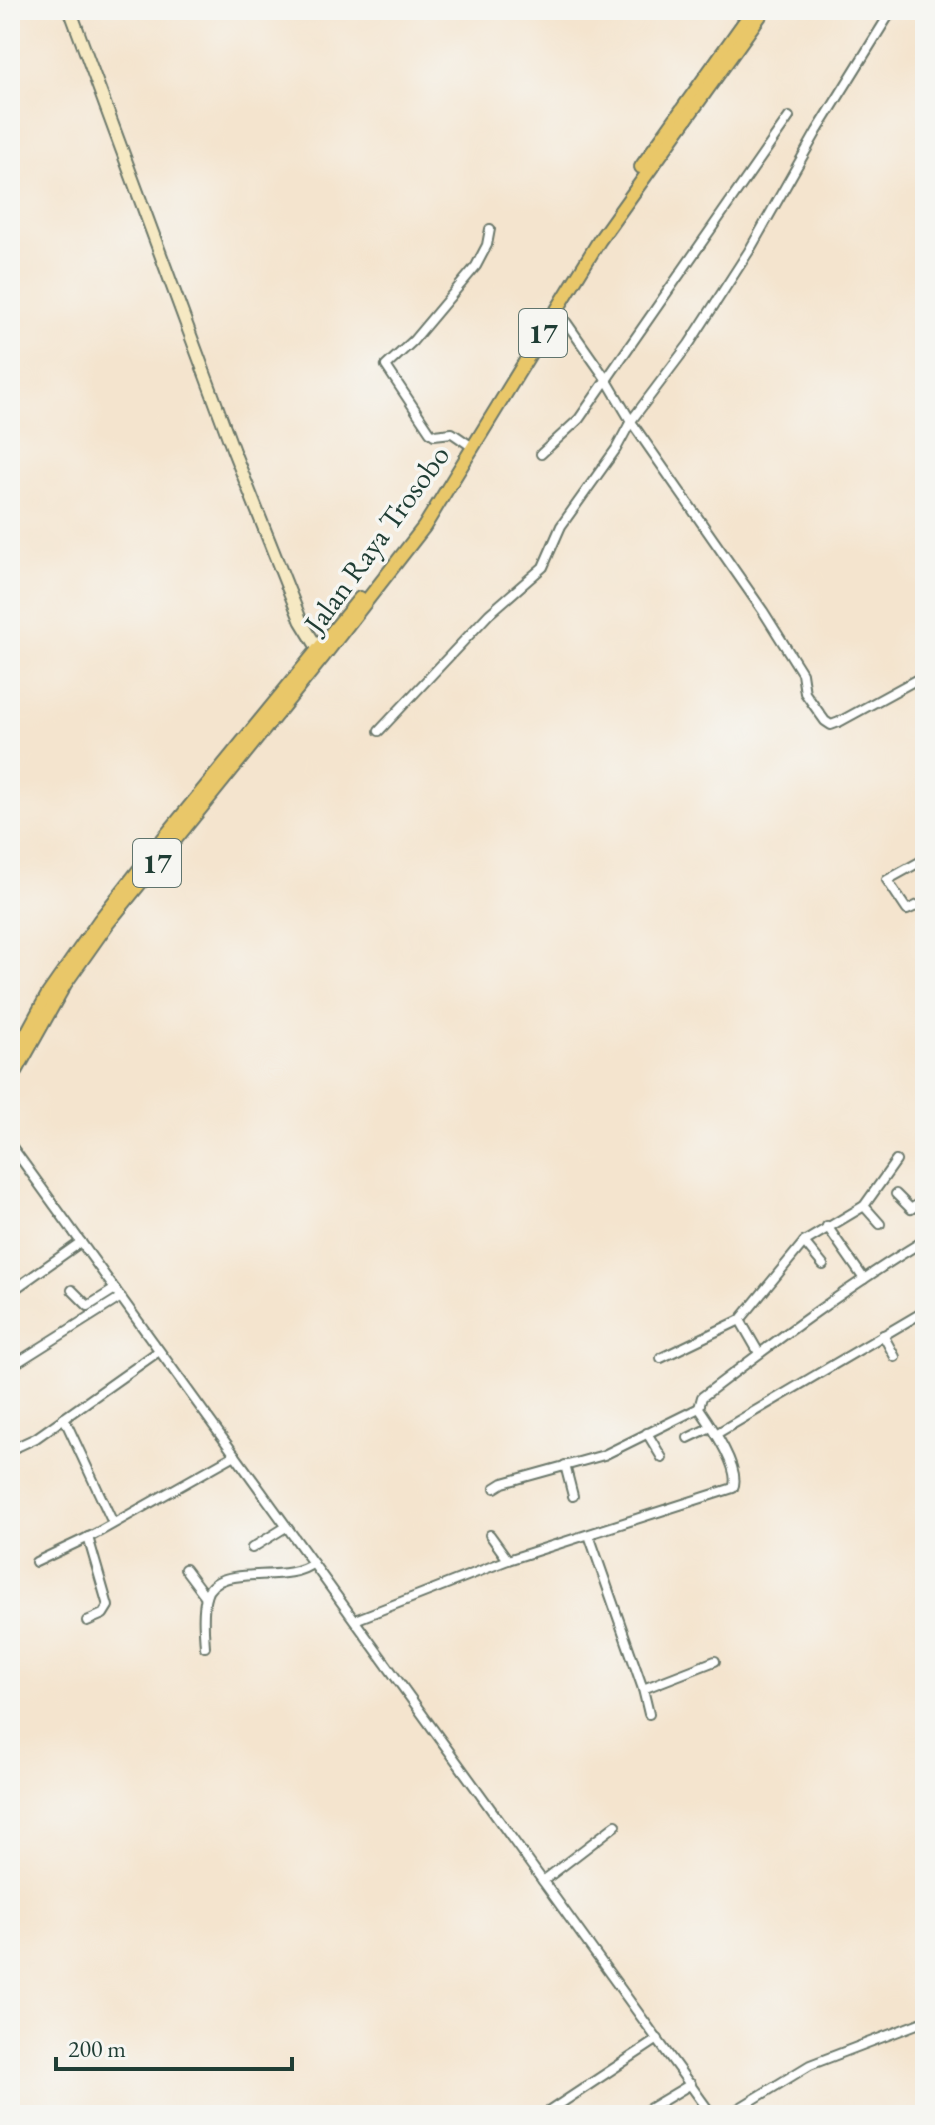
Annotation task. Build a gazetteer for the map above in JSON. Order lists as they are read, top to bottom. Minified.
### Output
{"streets":{"highway":["17","Jalan Raya Trosobo"]},"scale_bar":"200 m"}
